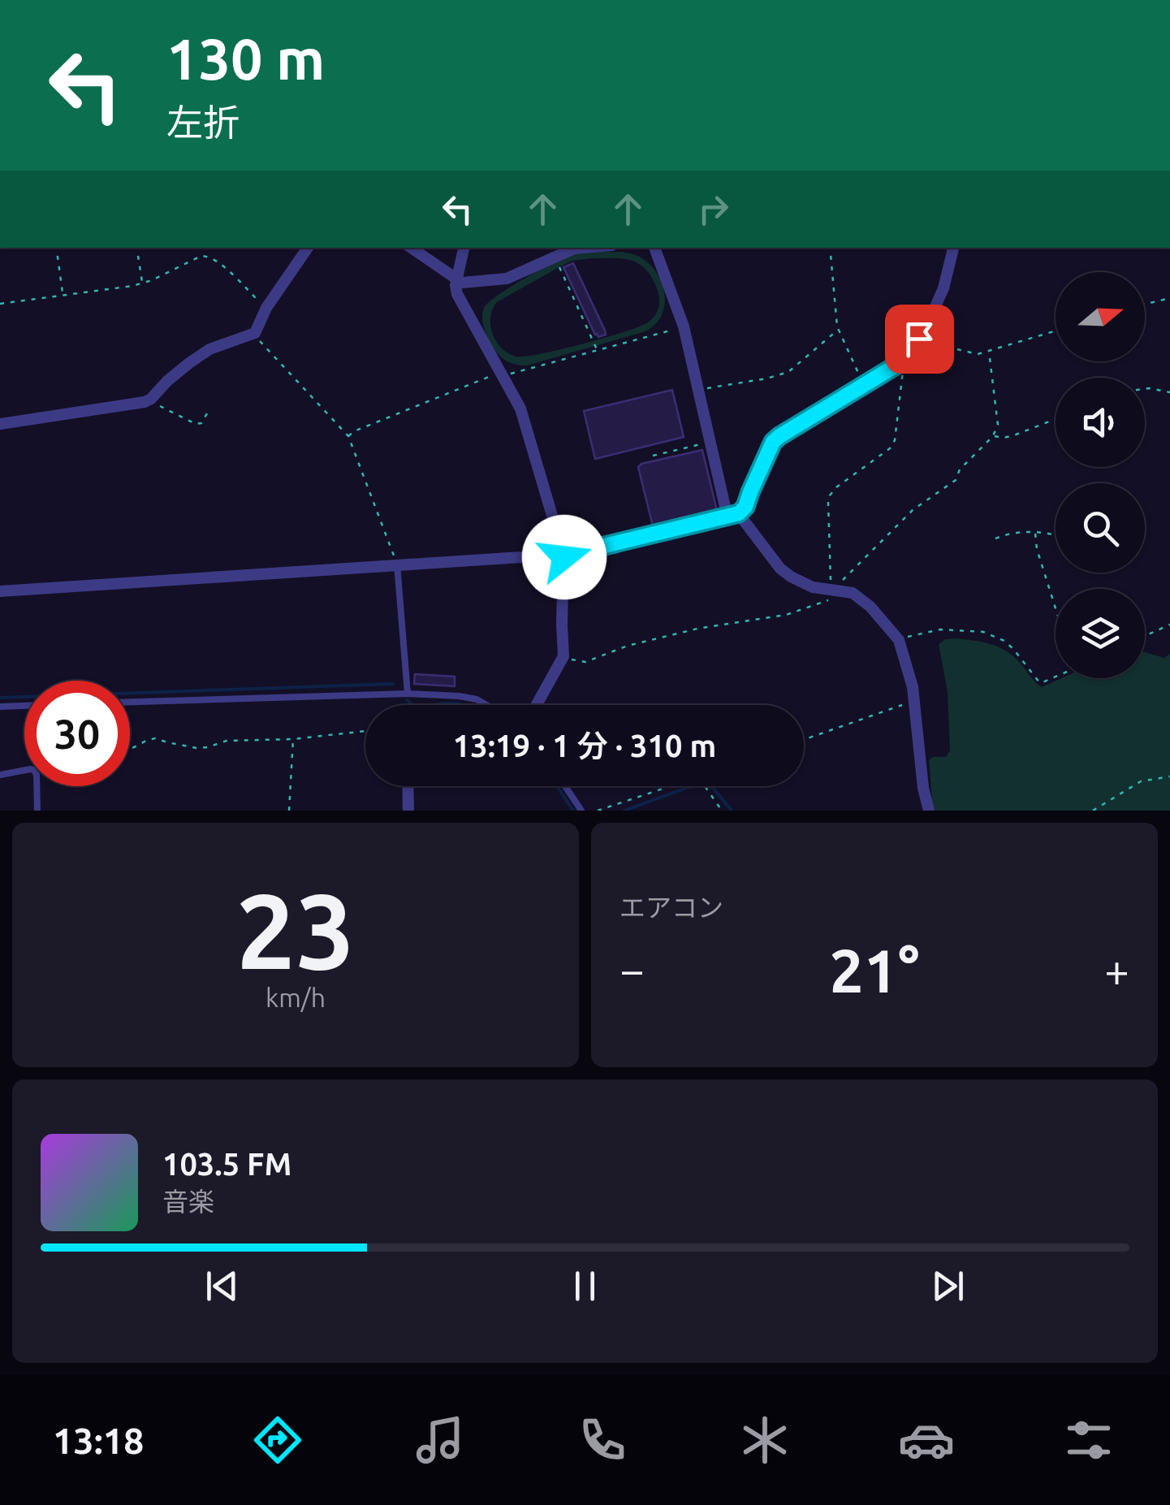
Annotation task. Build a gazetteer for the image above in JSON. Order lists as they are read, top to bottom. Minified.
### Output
{"north":"right","page":{"turn":["130 m","左折"],"limit":"30","trip":"13:19 · 1 分 · 310 m","tile":[["23","km/h"],"エアコン"],"heat":["−","21°","+"],"song":["103.5 FM","音楽"],"tabs":"13:18"}}
